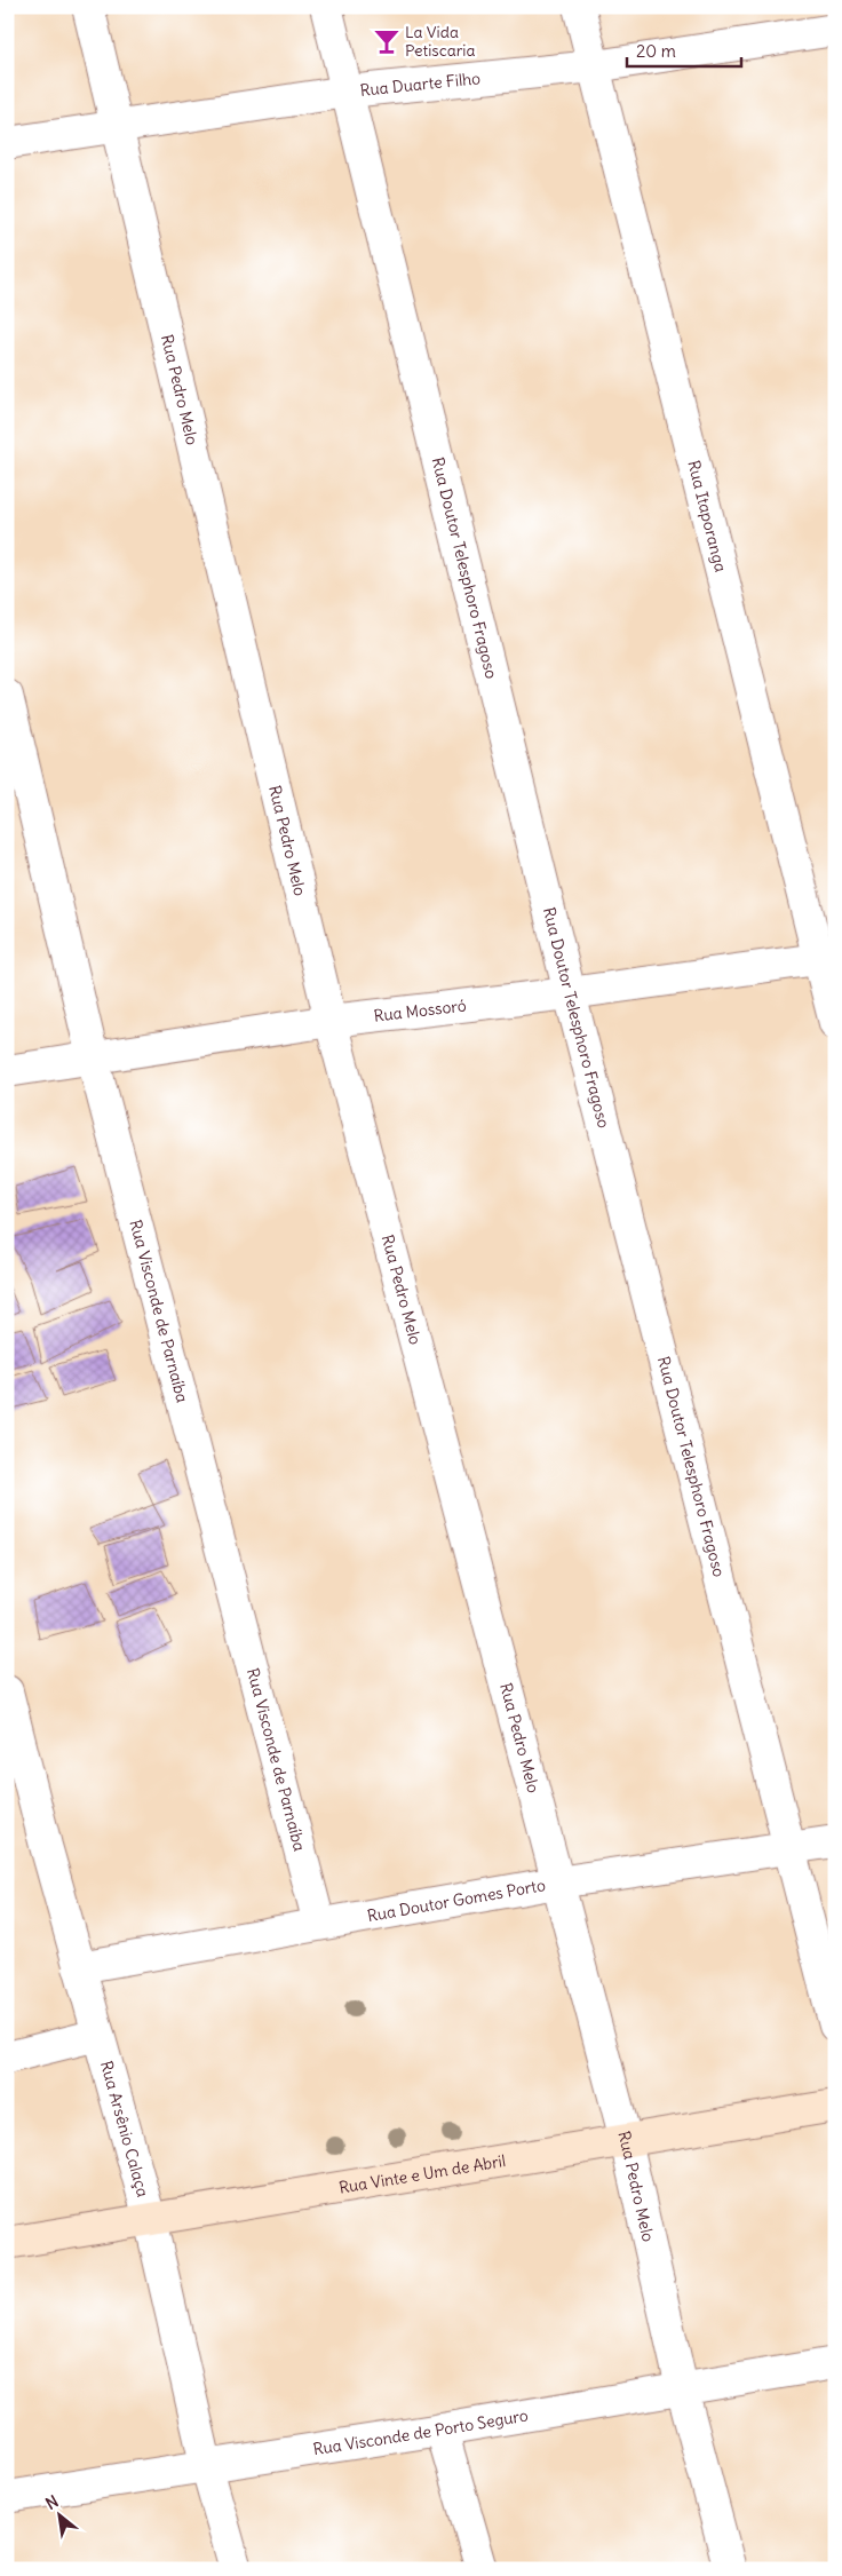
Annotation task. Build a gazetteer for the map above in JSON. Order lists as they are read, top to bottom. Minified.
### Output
{"streets":{"street":["Rua Duarte Filho","Rua Pedro Melo","Rua Itaporanga","Rua Doutor Telesphoro Fragoso","Rua Mossoró","Rua Visconde de Parnaíba","Rua Doutor Gomes Porto","Rua Arsênio Calaça","Rua Vinte e Um de Abril","Rua Visconde de Porto Seguro"]},"crossings":[["Rua Duarte Filho","Rua Pedro Melo"],["Rua Duarte Filho","Rua Itaporanga"],["Rua Duarte Filho","Rua Doutor Telesphoro Fragoso"],["Rua Pedro Melo","Rua Mossoró"],["Rua Pedro Melo","Rua Doutor Gomes Porto"],["Rua Pedro Melo","Rua Vinte e Um de Abril"],["Rua Pedro Melo","Rua Visconde de Porto Seguro"],["Rua Itaporanga","Rua Mossoró"],["Rua Doutor Telesphoro Fragoso","Rua Mossoró"],["Rua Doutor Telesphoro Fragoso","Rua Doutor Gomes Porto"],["Rua Mossoró","Rua Visconde de Parnaíba"],["Rua Visconde de Parnaíba","Rua Doutor Gomes Porto"],["Rua Doutor Gomes Porto","Rua Arsênio Calaça"],["Rua Arsênio Calaça","Rua Vinte e Um de Abril"],["Rua Arsênio Calaça","Rua Visconde de Porto Seguro"]],"places":{"bar":["La Vida Petiscaria"]},"scale_bar":"20 m","north":"top left"}
